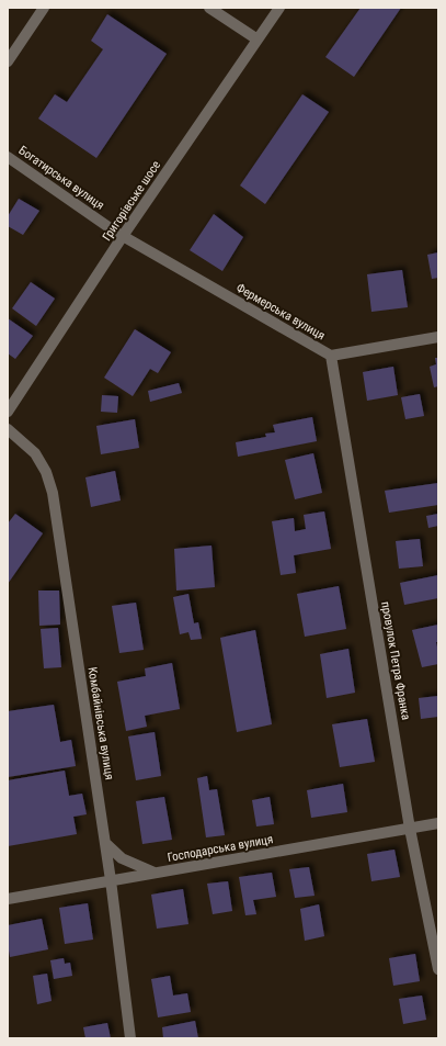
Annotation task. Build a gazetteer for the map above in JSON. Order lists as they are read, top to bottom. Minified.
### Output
{"streets":{"street":["Богатирська вулиця","Григорівське шосе","Фермерська вулиця","провулок Петра Франка","Комбайнівська вулиця","Господарська вулиця"]},"crossings":[["Богатирська вулиця","Григорівське шосе"],["Богатирська вулиця","Фермерська вулиця"],["Григорівське шосе","Фермерська вулиця"],["Фермерська вулиця","провулок Петра Франка"],["провулок Петра Франка","Господарська вулиця"],["Комбайнівська вулиця","Господарська вулиця"]]}
